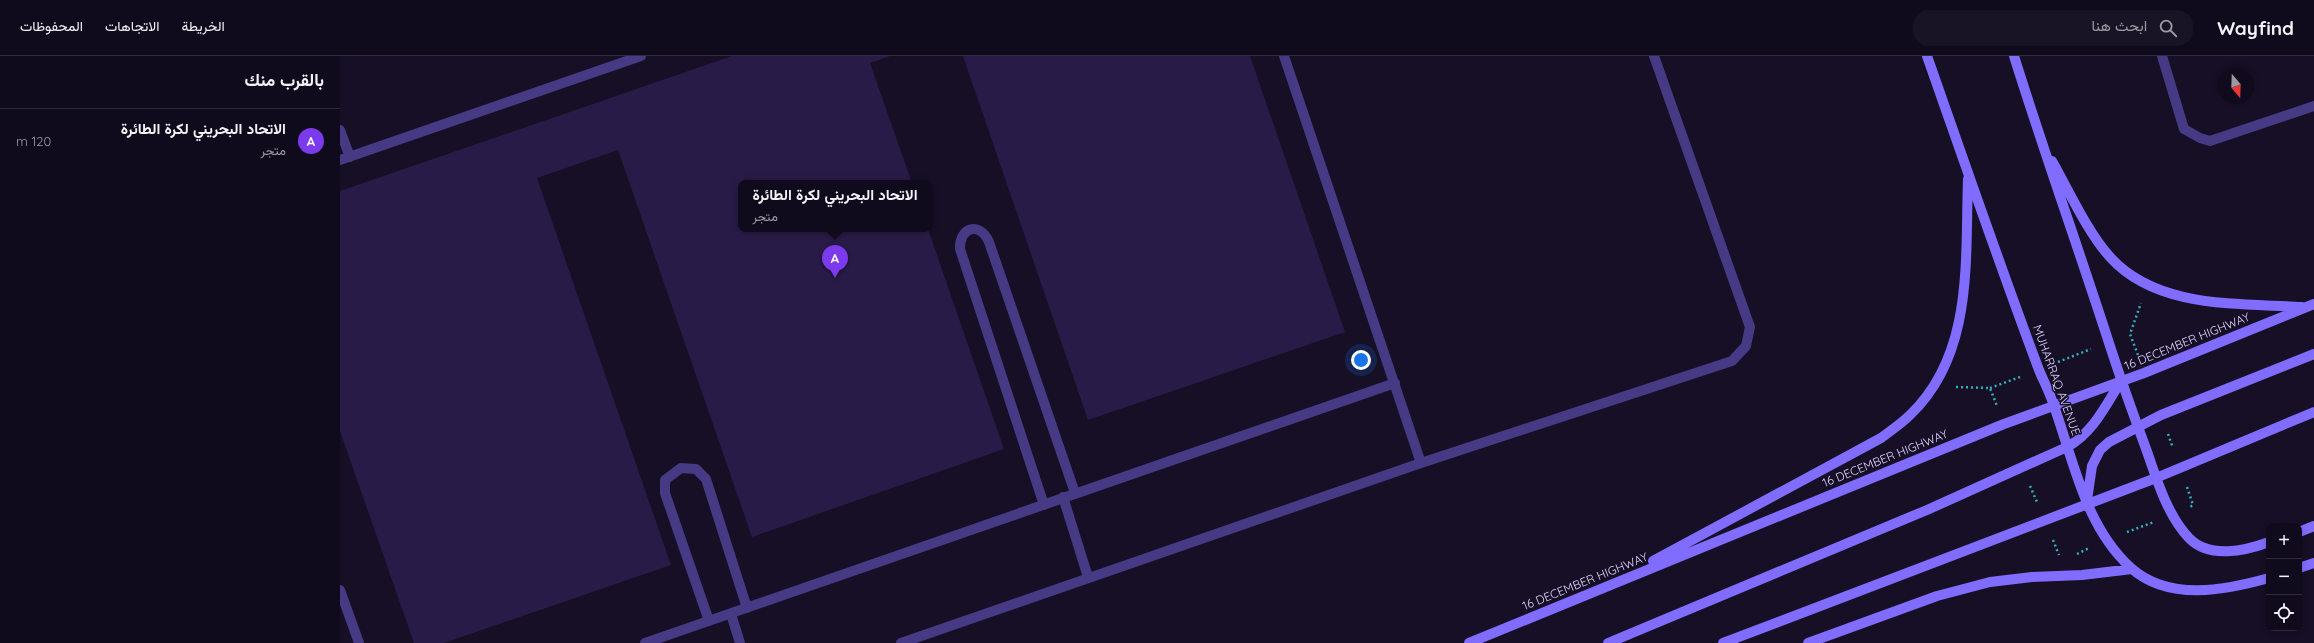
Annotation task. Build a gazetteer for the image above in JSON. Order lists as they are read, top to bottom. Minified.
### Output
{"streets":{"main road":["16 DECEMBER HIGHWAY","MUHARRAQ AVENUE"]},"crossings":[["16 DECEMBER HIGHWAY","MUHARRAQ AVENUE"]],"north":"bottom","page":{"header":"Wayfind","search":"ابحث هنا","nav":["الخريطة","الاتجاهات","المحفوظات"],"heading":"بالقرب منك","list":[{"mark":"A","name":"الاتحاد البحريني لكرة الطائرة","note":"متجر","value":"120 m"}],"popup":["الاتحاد البحريني لكرة الطائرة","متجر"],"pins":"A","map_buttons":["+","−"]}}
